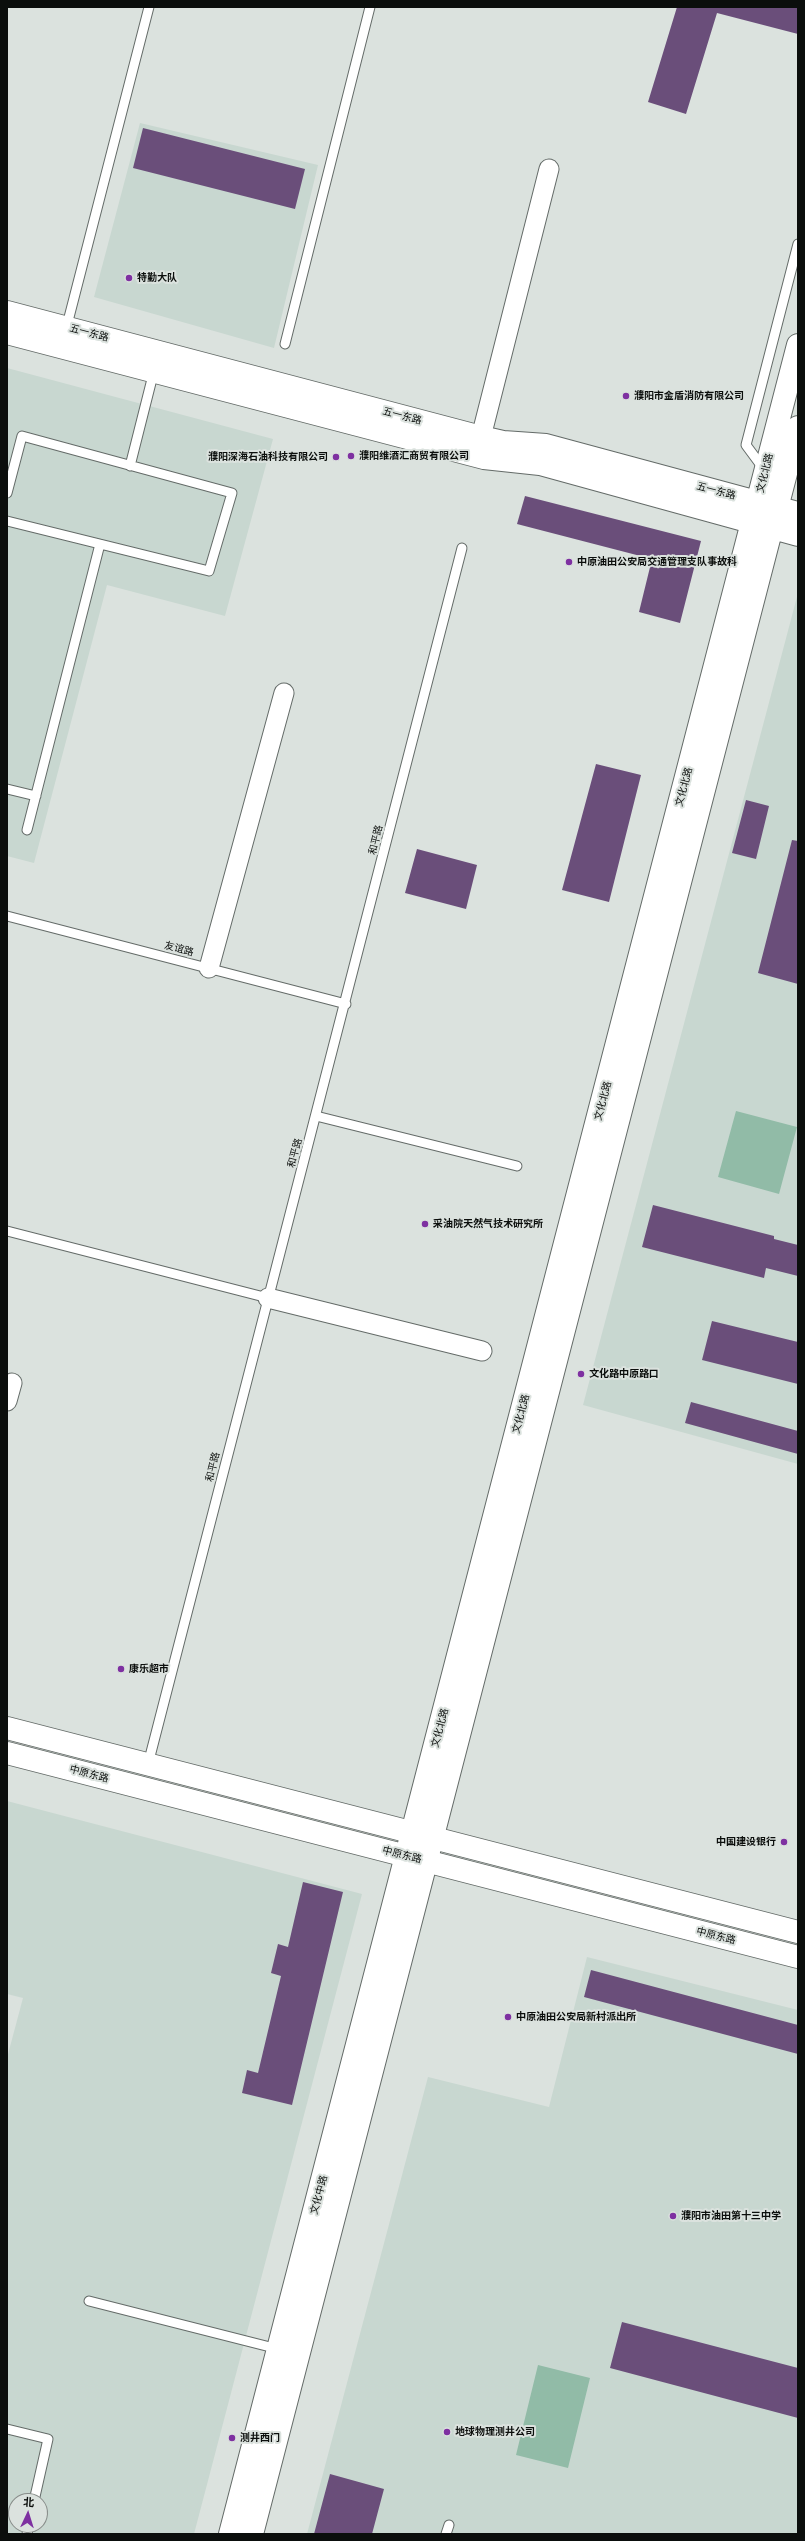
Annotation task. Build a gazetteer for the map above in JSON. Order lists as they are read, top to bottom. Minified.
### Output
{"streets":{"street":["五一东路","文化北路","中原东路","文化中路"],"lane":["和平路","友谊路"]},"crossings":[["五一东路","文化北路"],["文化北路","中原东路"],["文化北路","文化中路"],["和平路","友谊路"],["中原东路","文化中路"]],"places":["特勤大队","濮阳市金盾消防有限公司","濮阳维酒汇商贸有限公司","濮阳深海石油科技有限公司","中原油田公安局交通管理支队事故科","采油院天然气技术研究所","文化路中原路口","康乐超市","中国建设银行","中原油田公安局新村派出所","濮阳市油田第十三中学","地球物理测井公司","测井西门"],"north":"top"}
